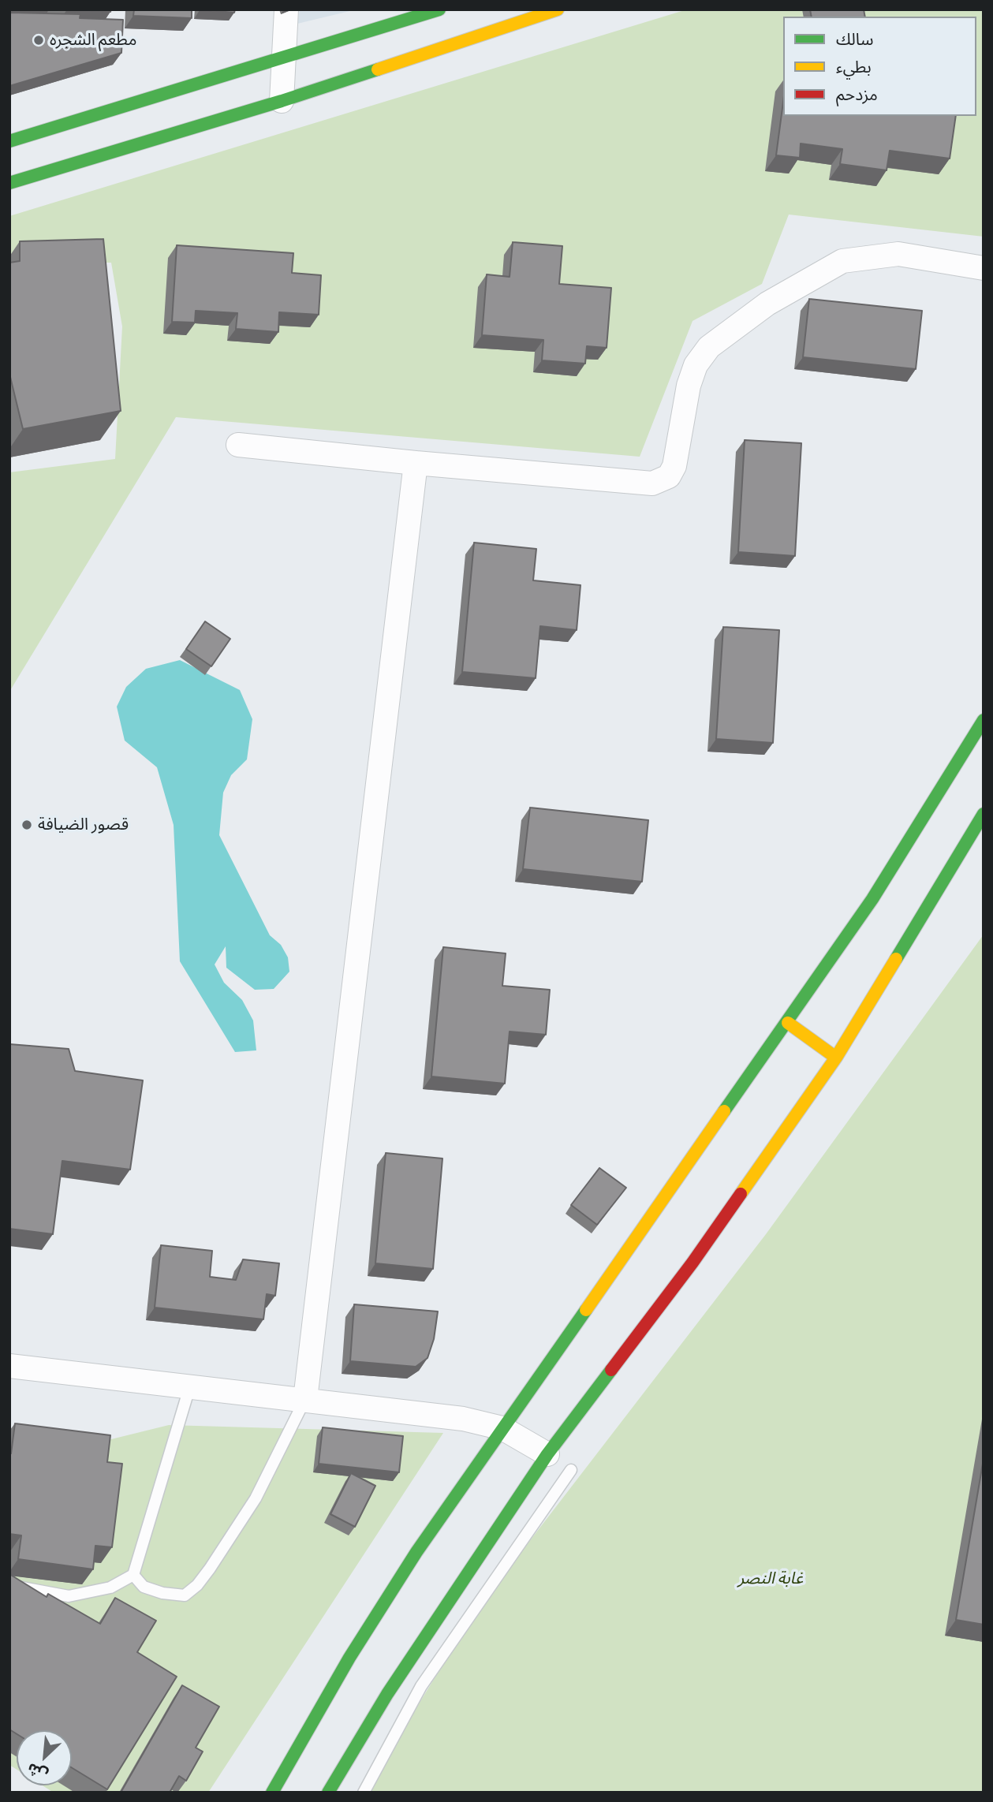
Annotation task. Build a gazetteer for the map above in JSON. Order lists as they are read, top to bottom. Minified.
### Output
{"parks":["غابة النصر"],"places":["مطعم الشجره","قصور الضيافة"],"legend":["سالك","بطيء","مزدحم"],"north":"bottom left"}
